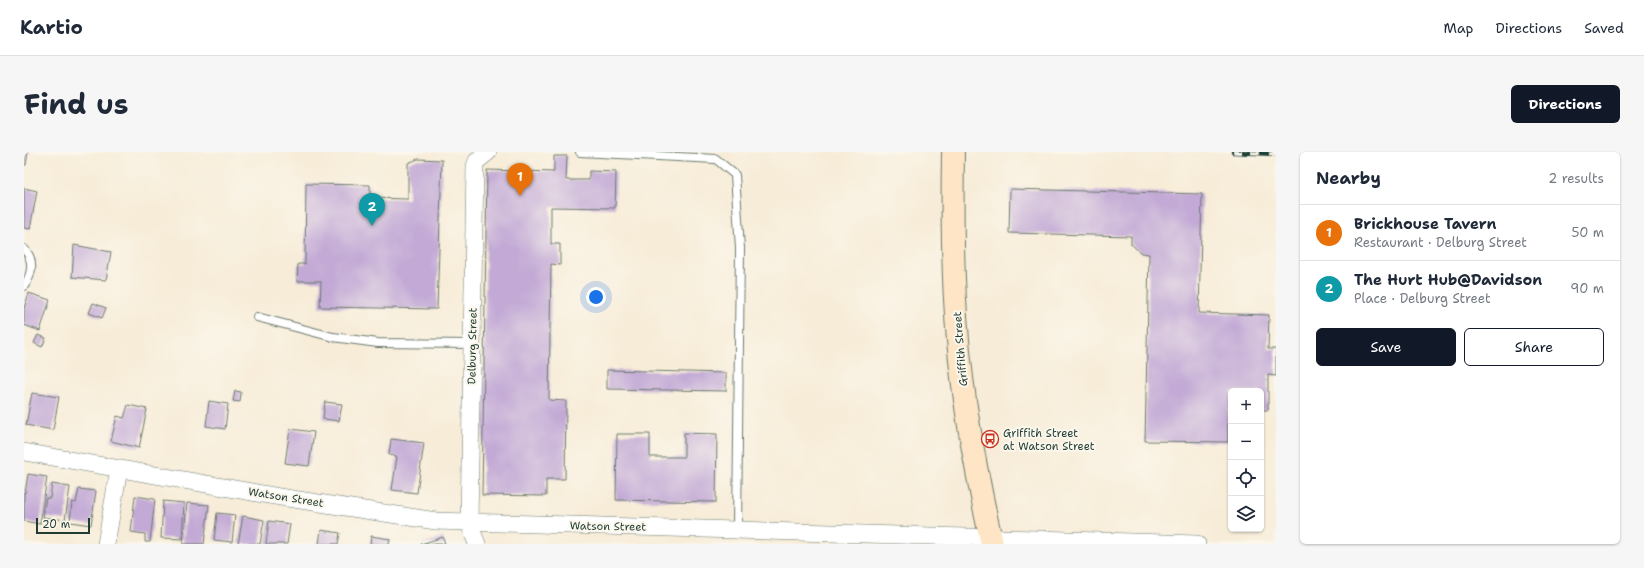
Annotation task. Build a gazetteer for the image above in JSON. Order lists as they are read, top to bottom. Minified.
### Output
{"streets":{"main road":["Griffith Street"],"street":["Delburg Street","Watson Street"]},"crossings":[["Delburg Street","Watson Street"],["Griffith Street","Watson Street"]],"places":{"bus stop":["Griffith Street at Watson Street"]},"scale_bar":"20 m","page":{"header":"Kartio","nav":["Map","Directions","Saved"],"title":"Find us","buttons":["Directions",["Save","Share"]],"heading":["Nearby","2 results"],"pins":["1","2"],"list":[{"mark":"1","name":"Brickhouse Tavern","note":"Restaurant · Delburg Street","value":"50 m"},{"mark":"2","name":"The Hurt Hub@Davidson","note":"Place · Delburg Street","value":"90 m"}],"map_buttons":["+","−"],"scale":"20 m"}}
